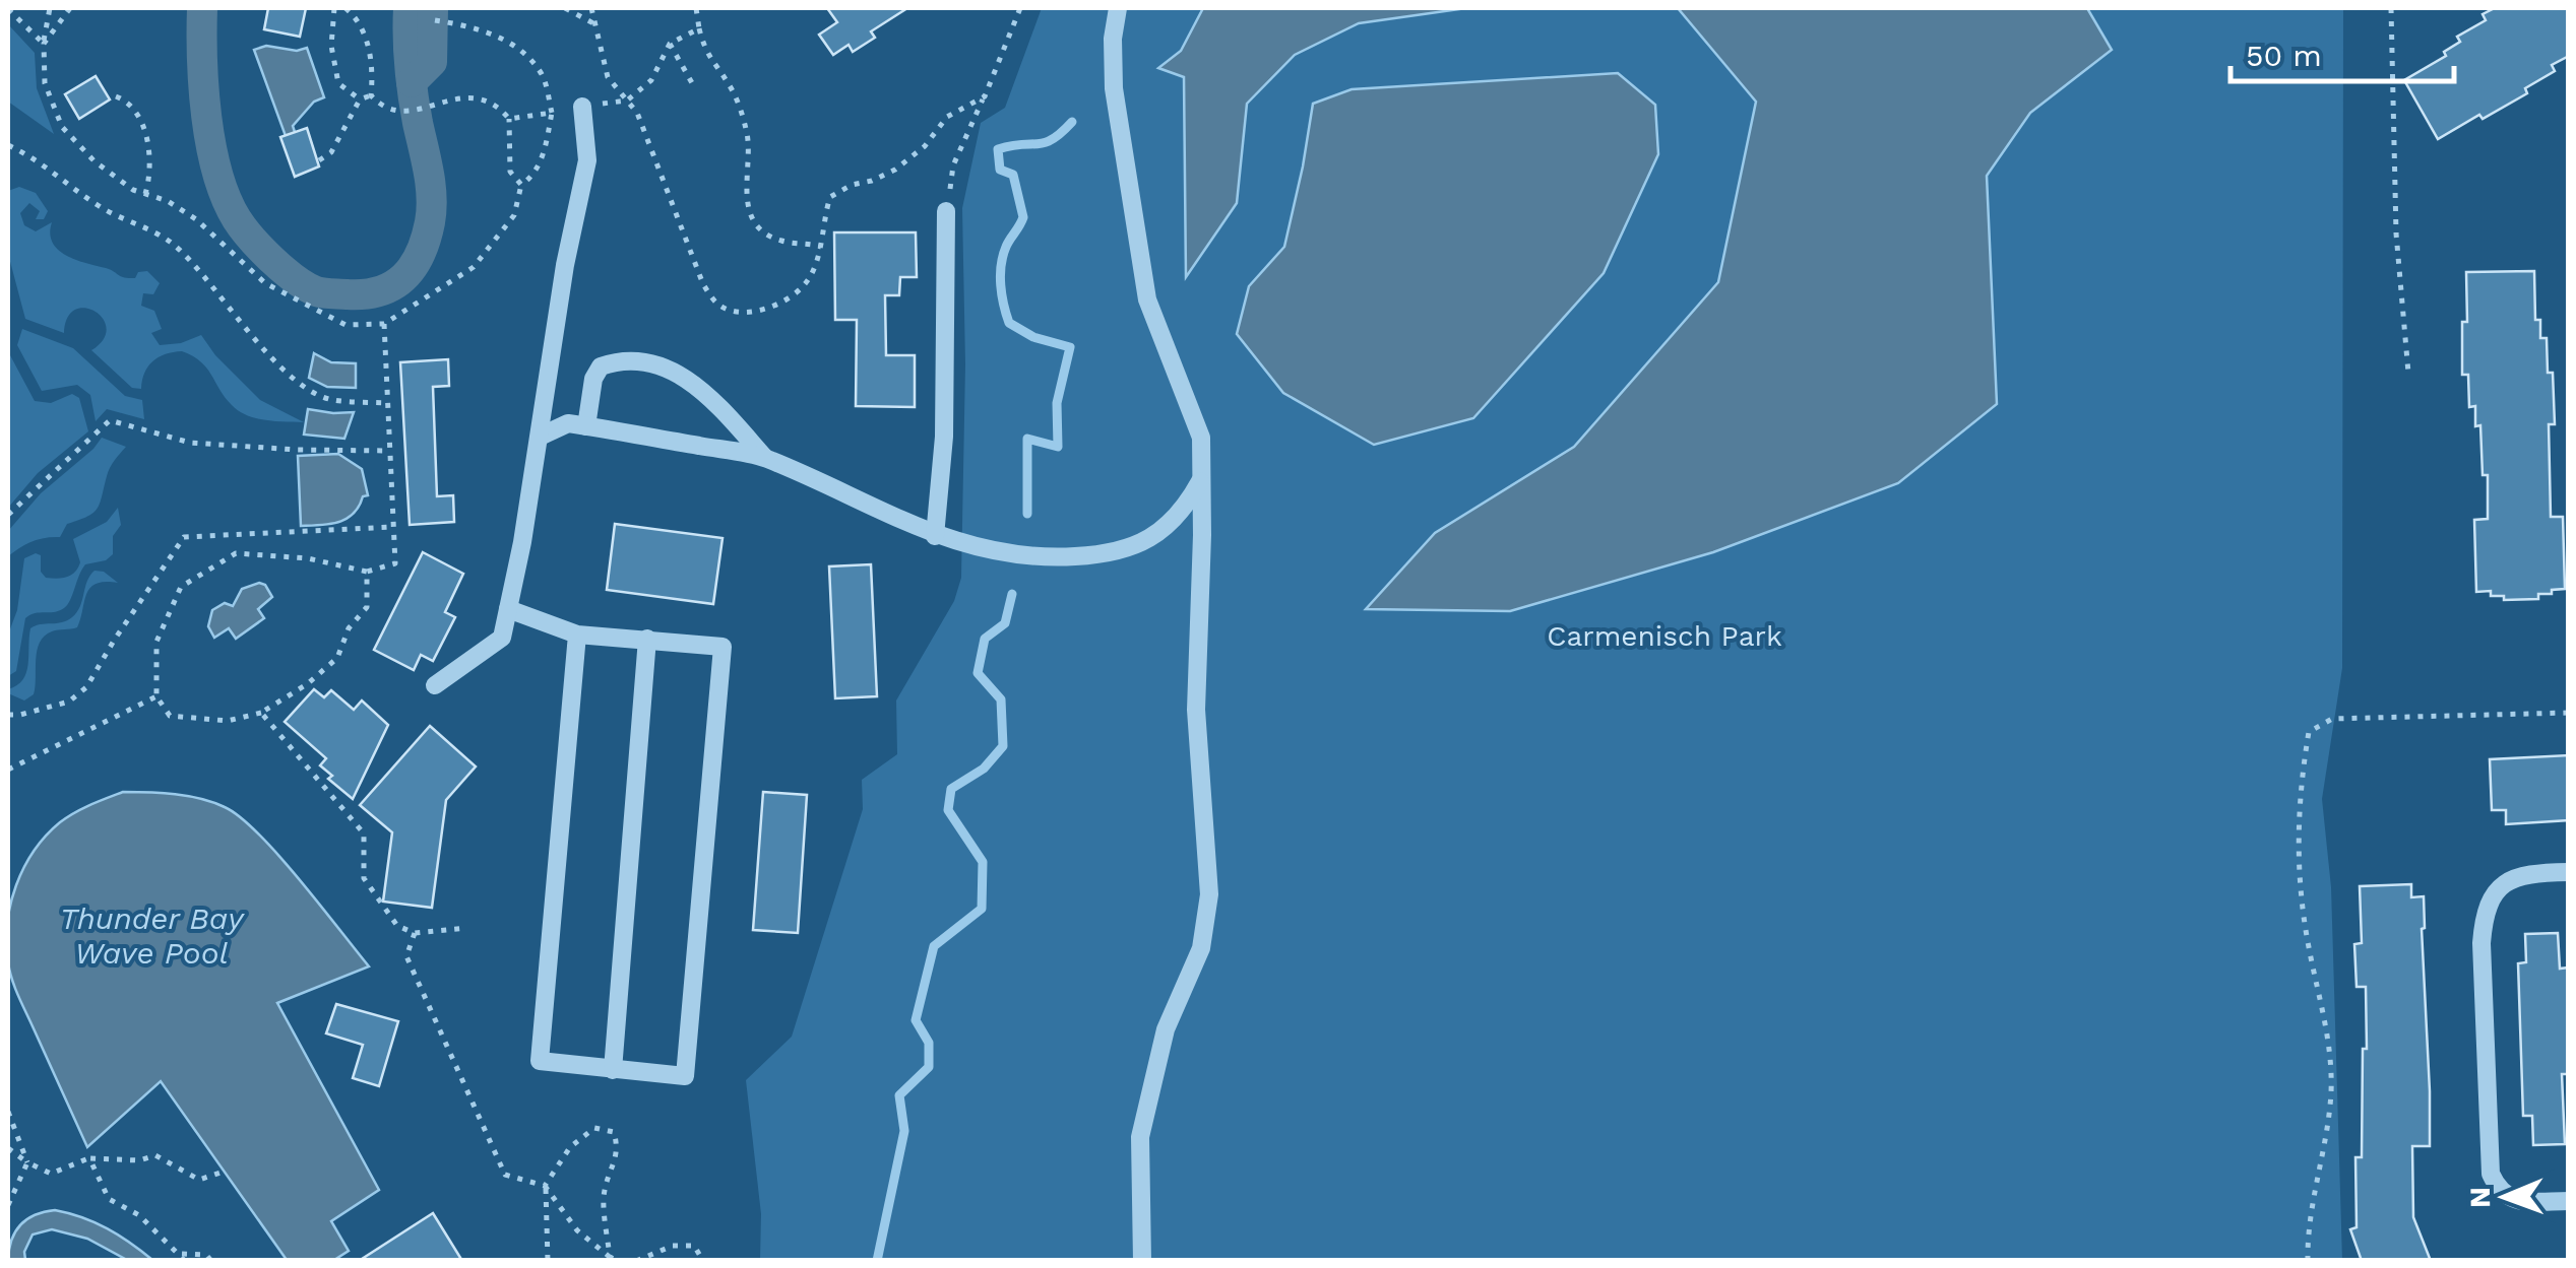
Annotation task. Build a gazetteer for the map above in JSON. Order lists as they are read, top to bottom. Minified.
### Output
{"water":["Thunder Bay Wave Pool"],"parks":["Carmenisch Park"],"scale_bar":"50 m","north":"left"}
